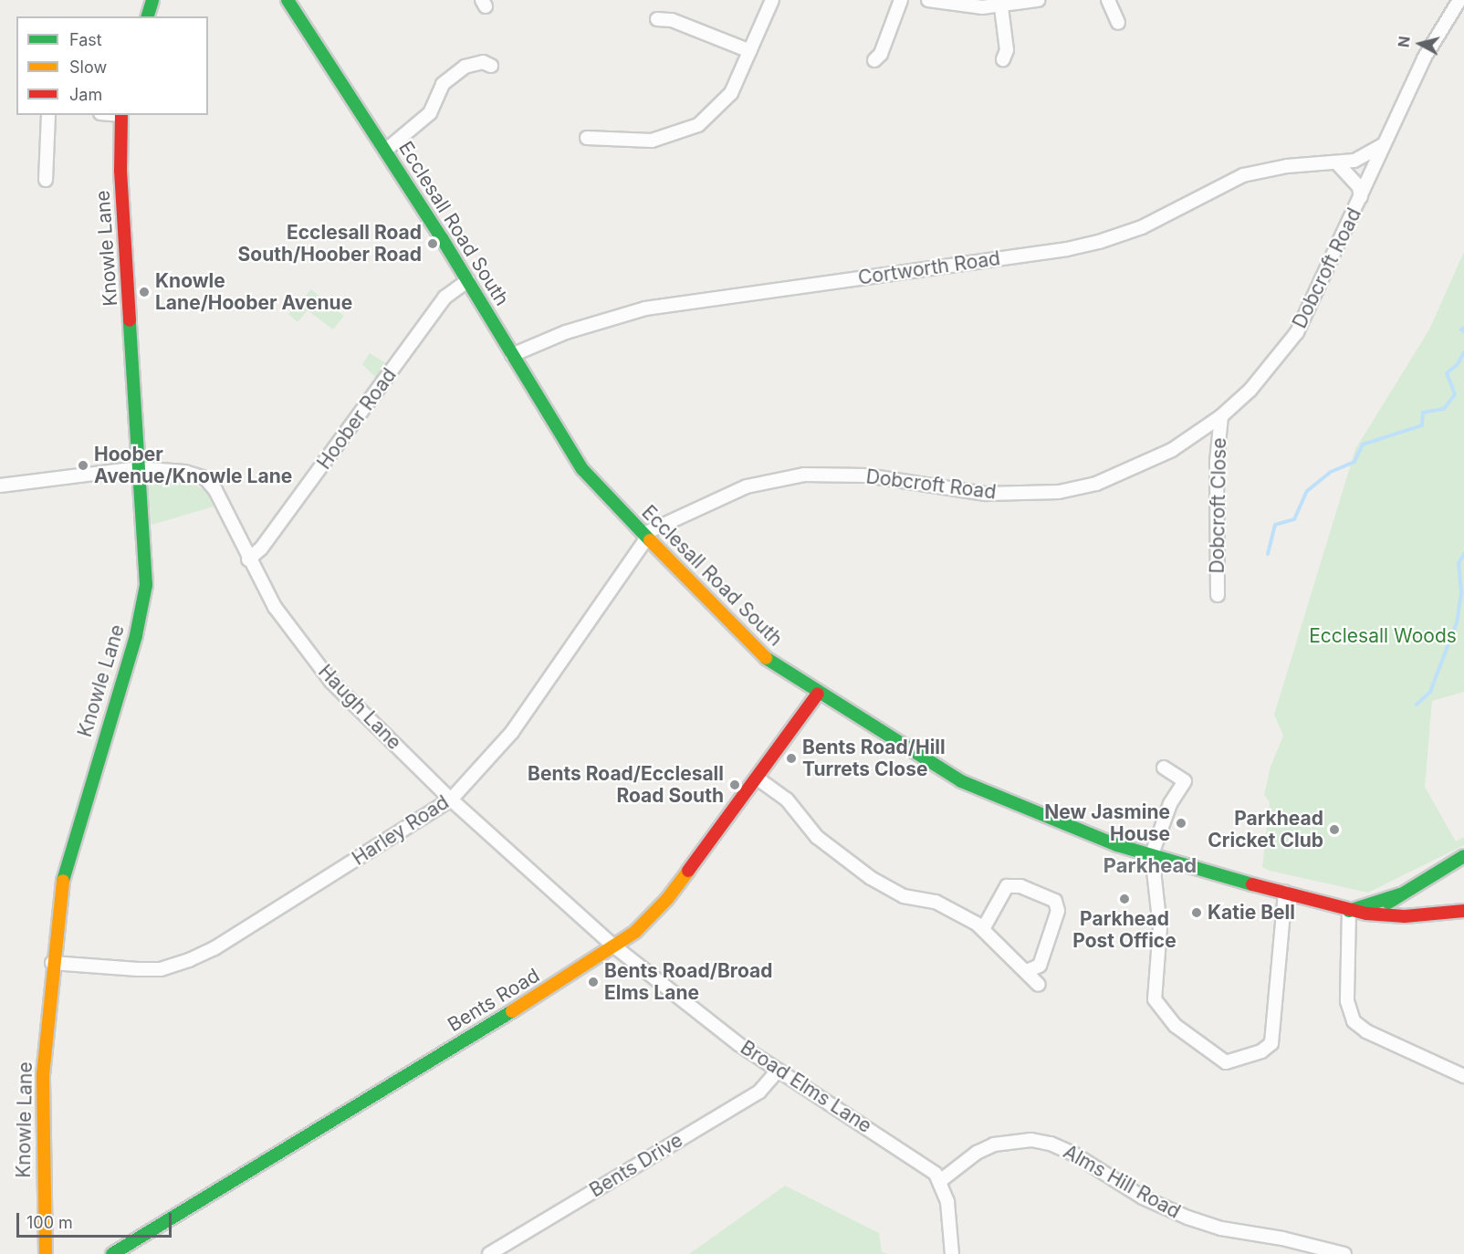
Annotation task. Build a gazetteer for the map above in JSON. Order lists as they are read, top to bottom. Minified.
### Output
{"streets":{"street":["Ecclesall Road South","Knowle Lane","Cortworth Road","Dobcroft Road","Hoober Road","Dobcroft Close","Haugh Lane","Harley Road","Bents Road","Broad Elms Lane","Bents Drive","Alms Hill Road"]},"crossings":[["Ecclesall Road South","Cortworth Road"],["Ecclesall Road South","Dobcroft Road"],["Ecclesall Road South","Hoober Road"],["Ecclesall Road South","Harley Road"],["Ecclesall Road South","Bents Road"],["Knowle Lane","Haugh Lane"],["Knowle Lane","Harley Road"],["Cortworth Road","Dobcroft Road"],["Dobcroft Road","Dobcroft Close"],["Dobcroft Road","Harley Road"],["Hoober Road","Haugh Lane"],["Haugh Lane","Harley Road"],["Haugh Lane","Bents Road"],["Haugh Lane","Broad Elms Lane"],["Bents Road","Broad Elms Lane"],["Broad Elms Lane","Bents Drive"],["Broad Elms Lane","Alms Hill Road"]],"districts":["Parkhead"],"parks":["Ecclesall Woods"],"places":["Ecclesall Road South/Hoober Road","Knowle Lane/Hoober Avenue","Hoober Avenue/Knowle Lane","Bents Road/Hill Turrets Close","Bents Road/Ecclesall Road South","New Jasmine House","Parkhead Cricket Club","Parkhead Post Office","Katie Bell","Bents Road/Broad Elms Lane"],"legend":["Fast","Slow","Jam"],"scale_bar":"100 m","north":"left"}
